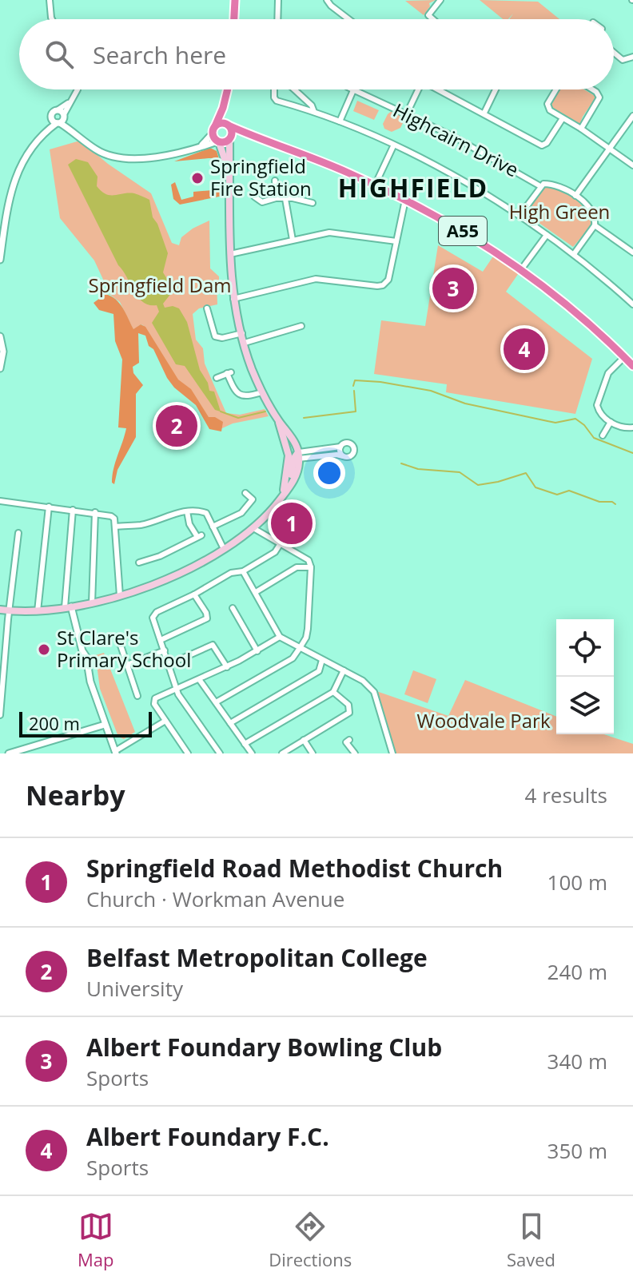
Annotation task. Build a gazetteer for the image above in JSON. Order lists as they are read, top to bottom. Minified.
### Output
{"streets":{"highway":["A55"],"street":["Highcairn Drive"]},"districts":["HIGHFIELD"],"parks":["High Green","Springfield Dam","Woodvale Park"],"places":["Springfield Fire Station","St Clare's Primary School"],"scale_bar":"200 m","page":{"search":"Search here","pins":["3","4","2","1"],"scale":"200 m","heading":["Nearby","4 results"],"list":[{"mark":"1","name":"Springfield Road Methodist Church","note":"Church · Workman Avenue","value":"100 m"},{"mark":"2","name":"Belfast Metropolitan College","note":"University","value":"240 m"},{"mark":"3","name":"Albert Foundary Bowling Club","note":"Sports","value":"340 m"},{"mark":"4","name":"Albert Foundary F.C.","note":"Sports","value":"350 m"}],"nav":["Map","Directions","Saved"]}}
